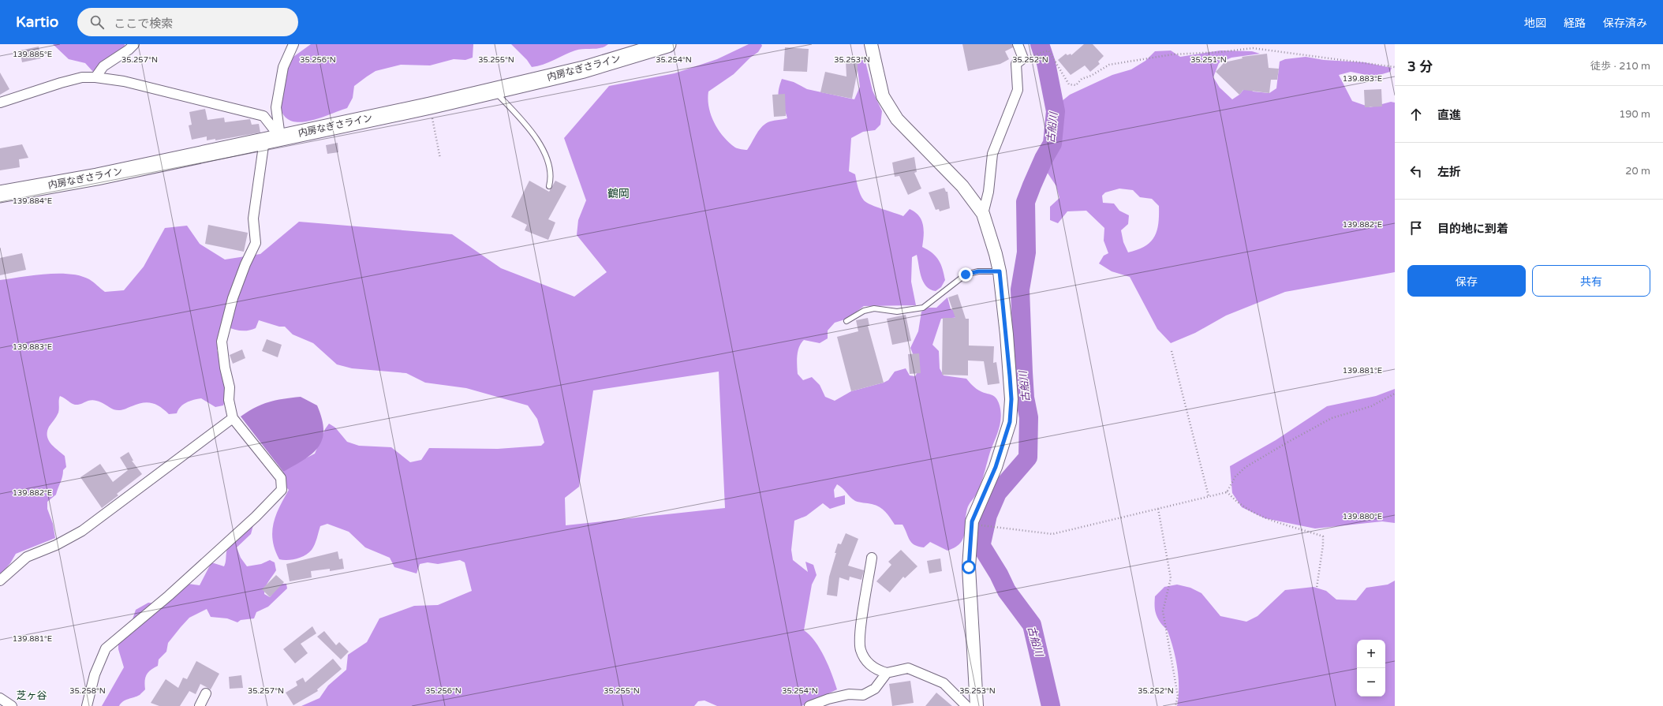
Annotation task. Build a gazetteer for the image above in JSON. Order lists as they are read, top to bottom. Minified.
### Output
{"streets":{"highway":["内房なぎさライン"]},"districts":["鶴岡","芝ヶ谷"],"water":["古船川"],"page":{"header":"Kartio","search":"ここで検索","nav":["地図","経路","保存済み"],"heading":["3 分","徒歩 · 210 m"],"list":[["直進","190 m"],["左折","20 m"],"目的地に到着"],"buttons":["保存","共有"],"map_buttons":["+","−"]},"coordinates":["139.885°E","35.257°N","35.256°N","35.255°N","35.254°N","35.253°N","35.252°N","35.251°N","139.883°E","139.884°E","139.882°E","139.881°E","139.880°E","35.258°N"]}
